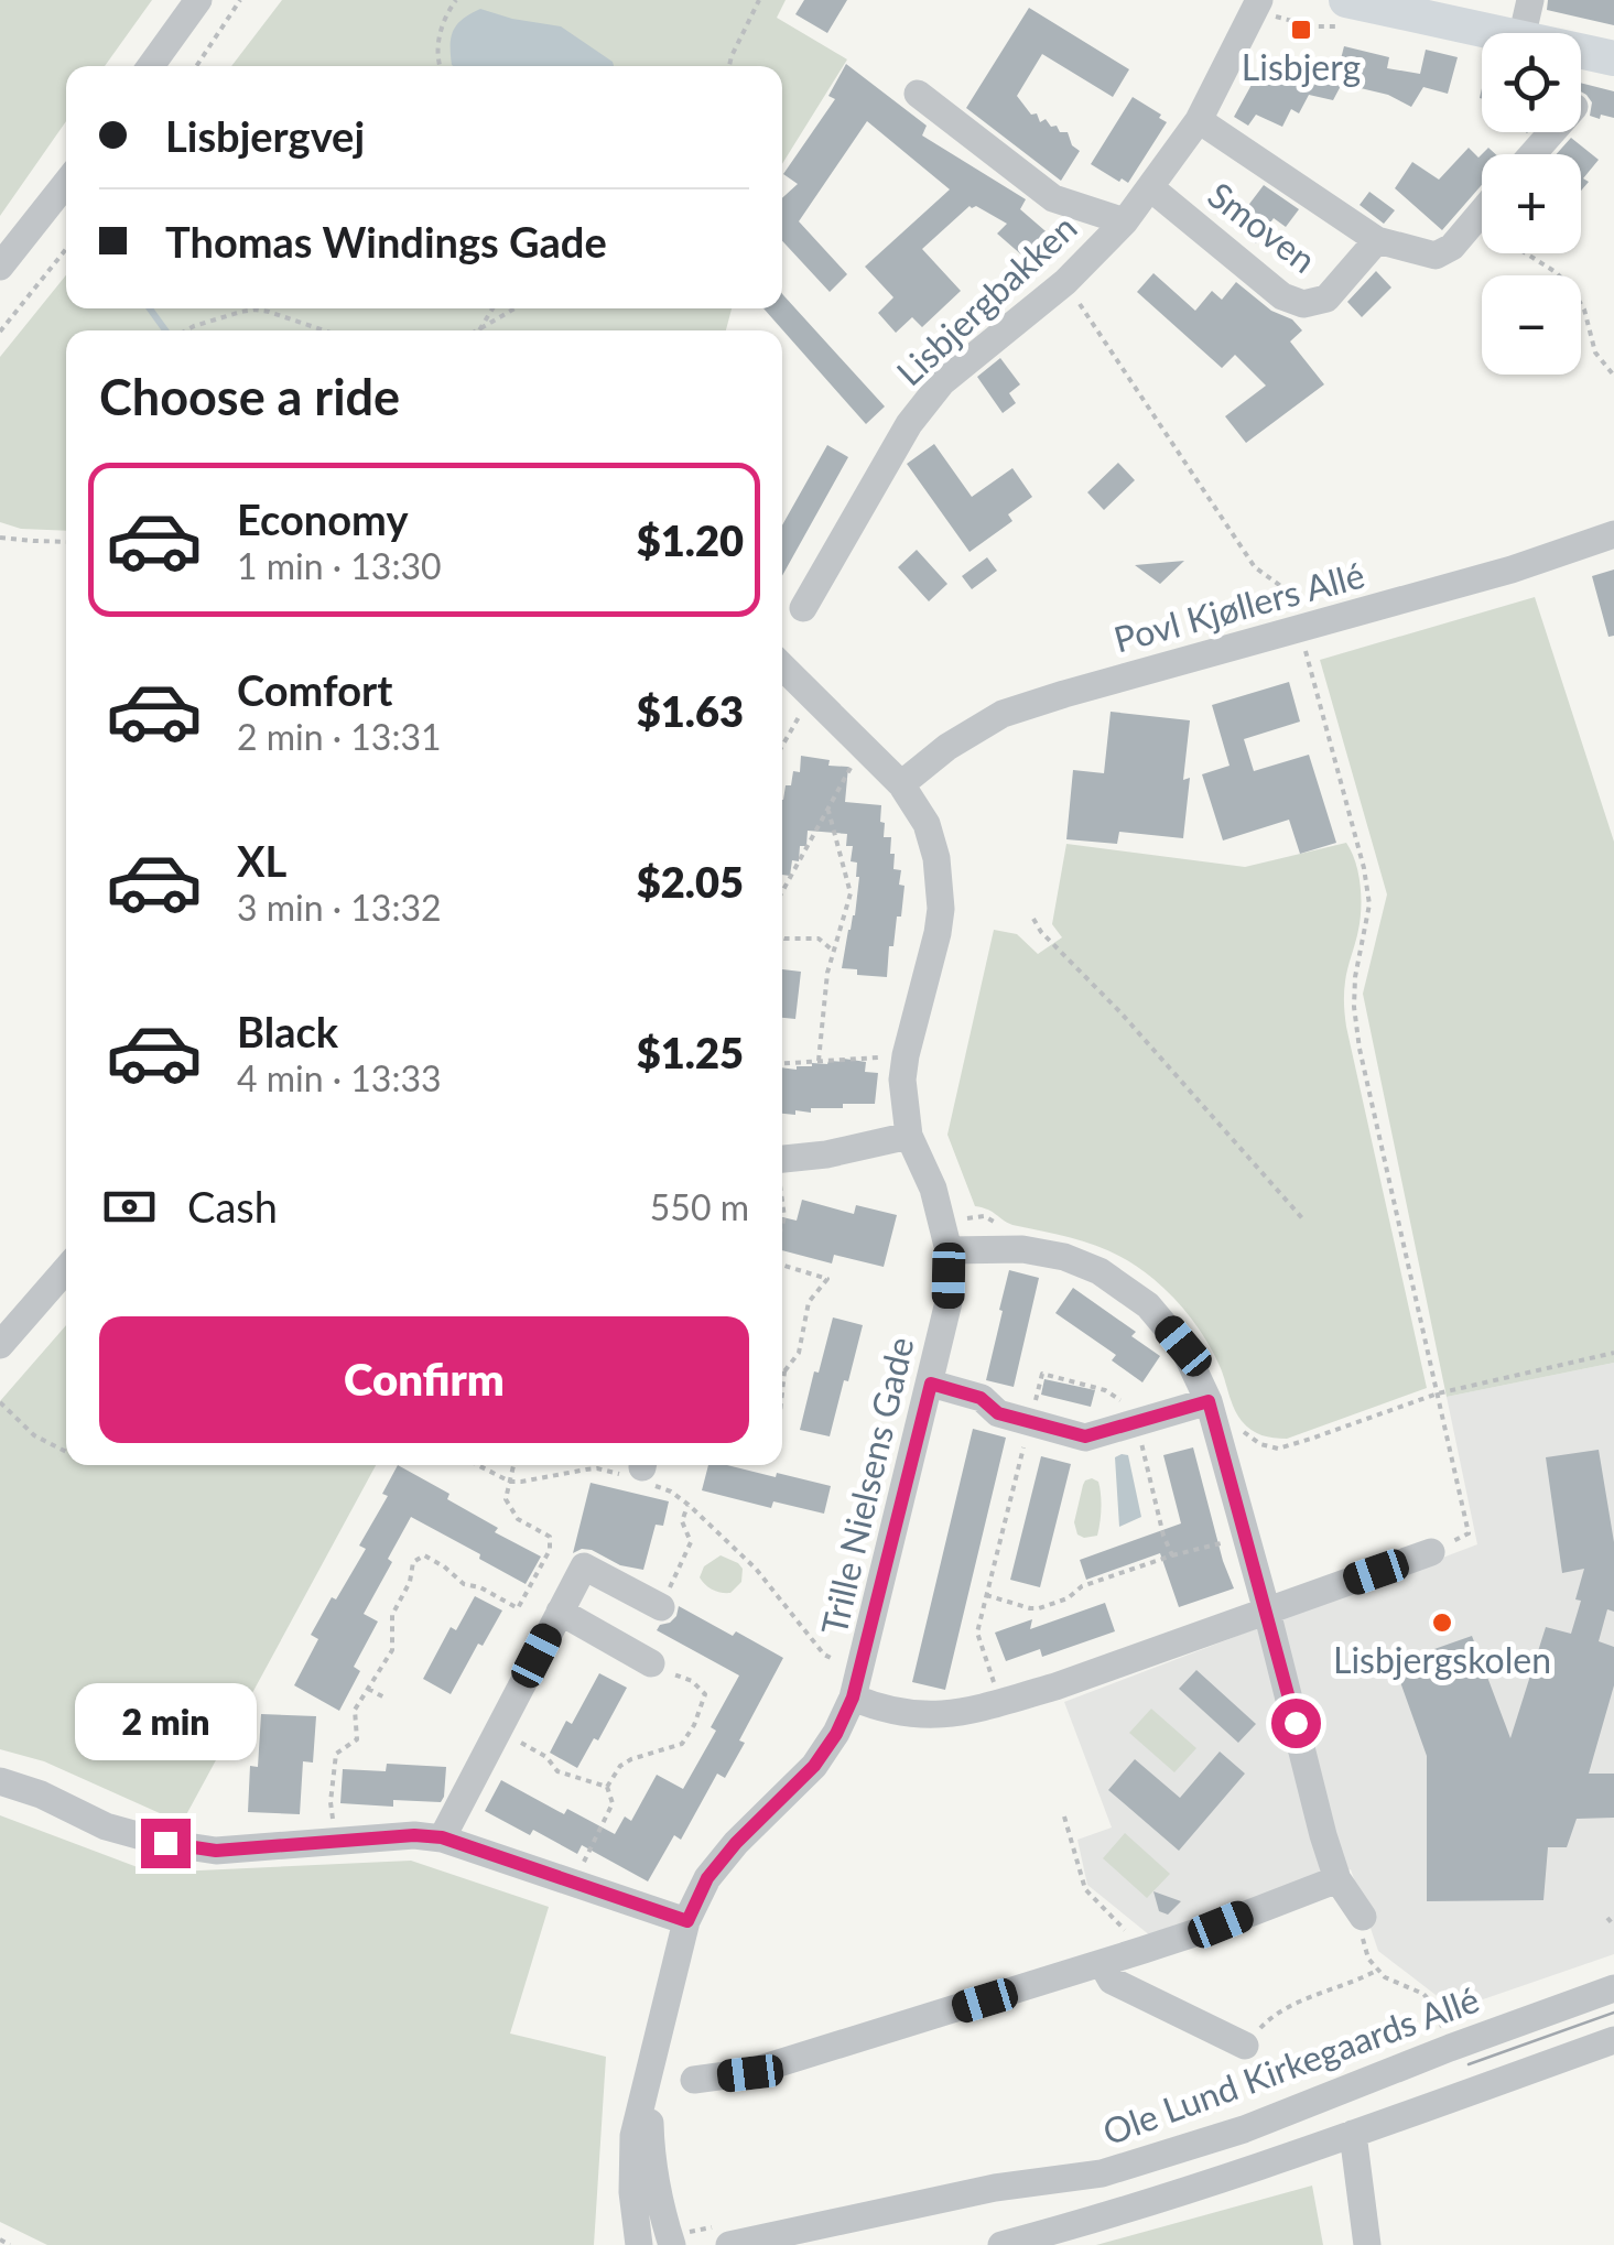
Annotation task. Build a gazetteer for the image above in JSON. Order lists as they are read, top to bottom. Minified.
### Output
{"streets":{"street":["Smoven","Lisbjergbakken","Povl Kjøllers Allé","Trille Nielsens Gade","Ole Lund Kirkegaards Allé"]},"crossings":[["Smoven","Lisbjergbakken"],["Povl Kjøllers Allé","Trille Nielsens Gade"]],"places":{"transit":["Lisbjerg"],"other":["Lisbjergskolen"]},"page":{"map_buttons":["+","−"],"banner":["Lisbjergvej","Thomas Windings Gade"],"heading":"Choose a ride","list":[{"name":"Economy","note":"1 min · 13:30","value":"$1.20"},{"name":"Comfort","note":"2 min · 13:31","value":"$1.63"},{"name":"XL","note":"3 min · 13:32","value":"$2.05"},{"name":"Black","note":"4 min · 13:33","value":"$1.25"}],"pay":["Cash","550 m"],"buttons":"Confirm","bubble":"2 min"}}
